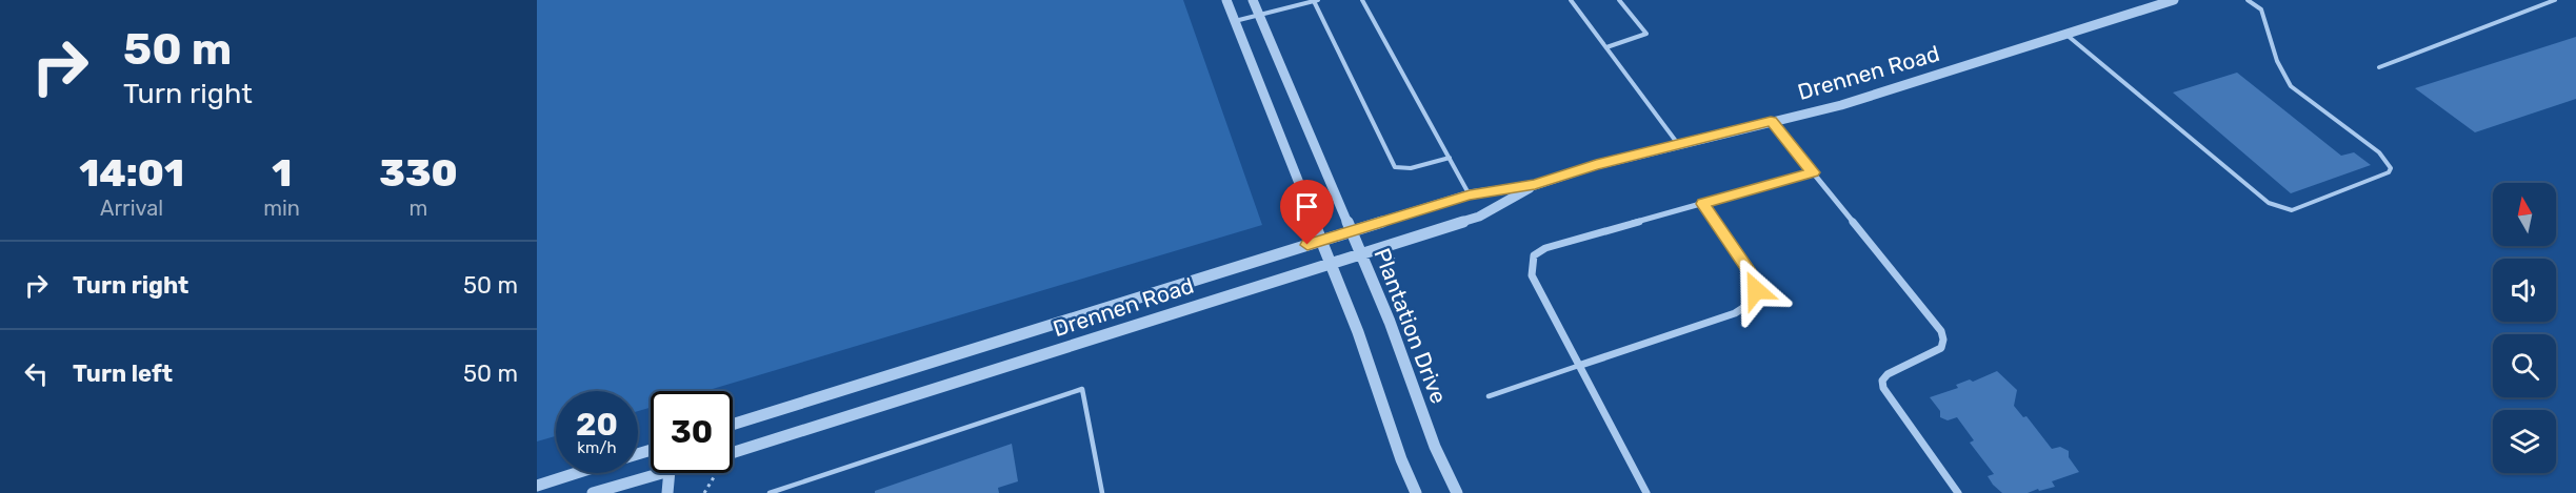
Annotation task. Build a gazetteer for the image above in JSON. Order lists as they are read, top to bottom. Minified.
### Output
{"streets":{"street":["Drennen Road","Plantation Drive"]},"crossings":[["Drennen Road","Plantation Drive"]],"north":"top","page":{"turn":["50 m","Turn right"],"eta":["14:01","Arrival","1","min","330","m"],"list":[{"name":"Turn right","value":"50 m"},{"name":"Turn left","value":"50 m"}],"speed":"20 km/h","limit":"30"}}
